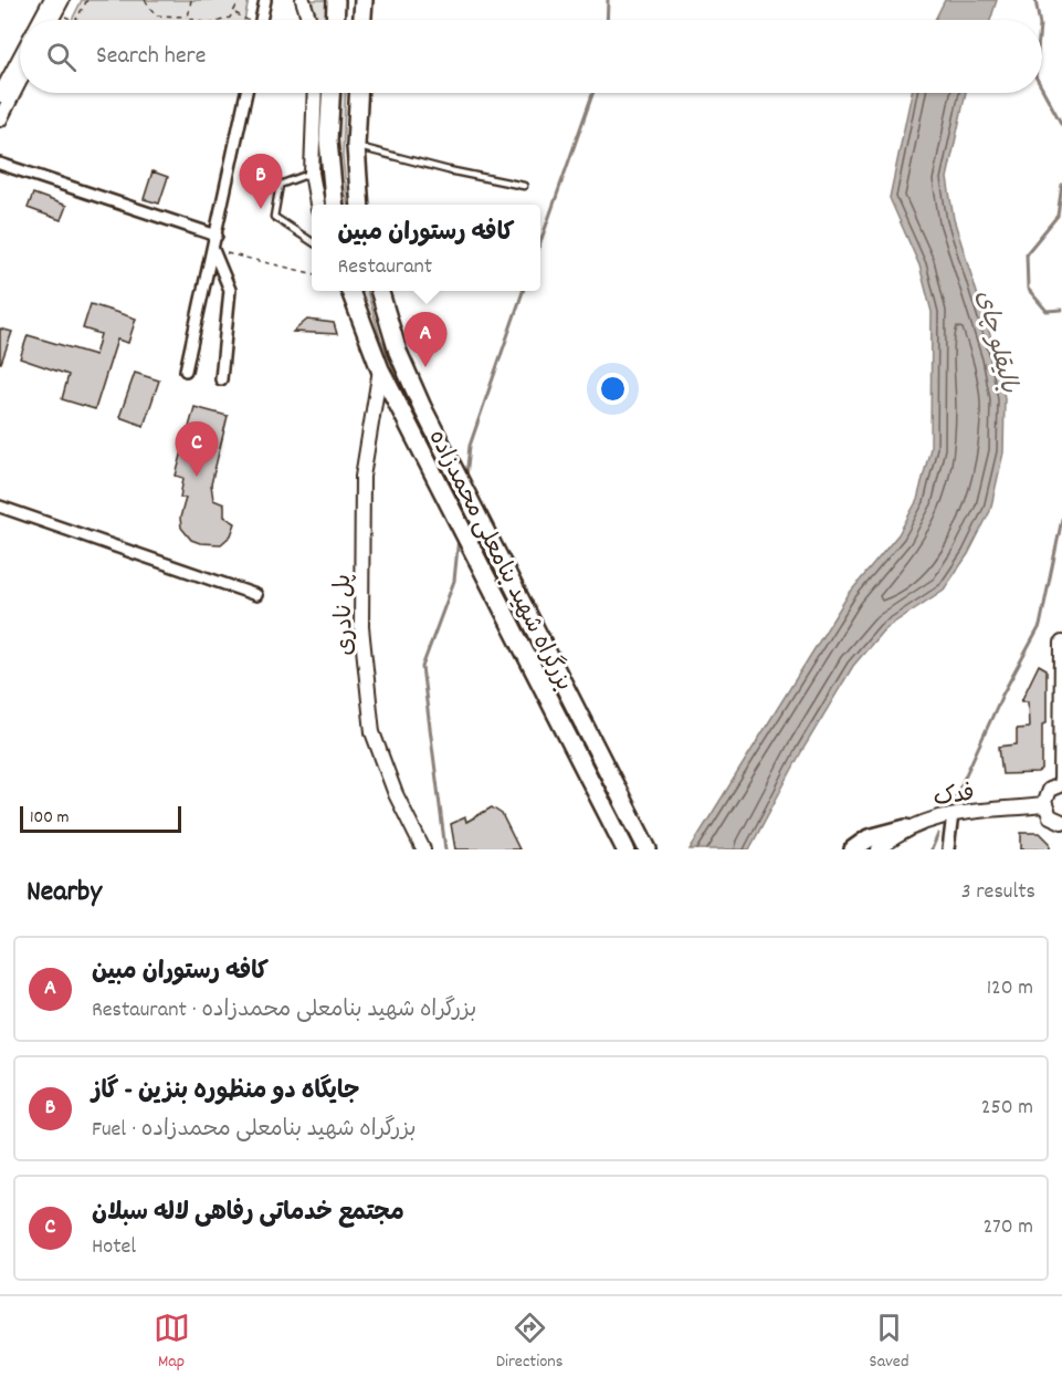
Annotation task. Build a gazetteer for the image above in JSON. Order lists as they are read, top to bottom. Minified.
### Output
{"streets":{"highway":["بزرگراه شهید بنامعلی محمدزاده"],"street":["پل نادری","فدک"]},"crossings":[["بزرگراه شهید بنامعلی محمدزاده","پل نادری"]],"water":["بالیقلو چای"],"scale_bar":"100 m","page":{"search":"Search here","pins":["B","A","C"],"popup":["کافه رستوران مبین","Restaurant"],"scale":"100 m","heading":["Nearby","3 results"],"list":[{"mark":"A","name":"کافه رستوران مبین","note":"Restaurant · بزرگراه شهید بنامعلی محمدزاده","value":"120 m"},{"mark":"B","name":"جایگاه دو منظوره بنزین - گاز","note":"Fuel · بزرگراه شهید بنامعلی محمدزاده","value":"250 m"},{"mark":"C","name":"مجتمع خدماتی رفاهی لاله سبلان","note":"Hotel","value":"270 m"}],"nav":["Map","Directions","Saved"]}}
